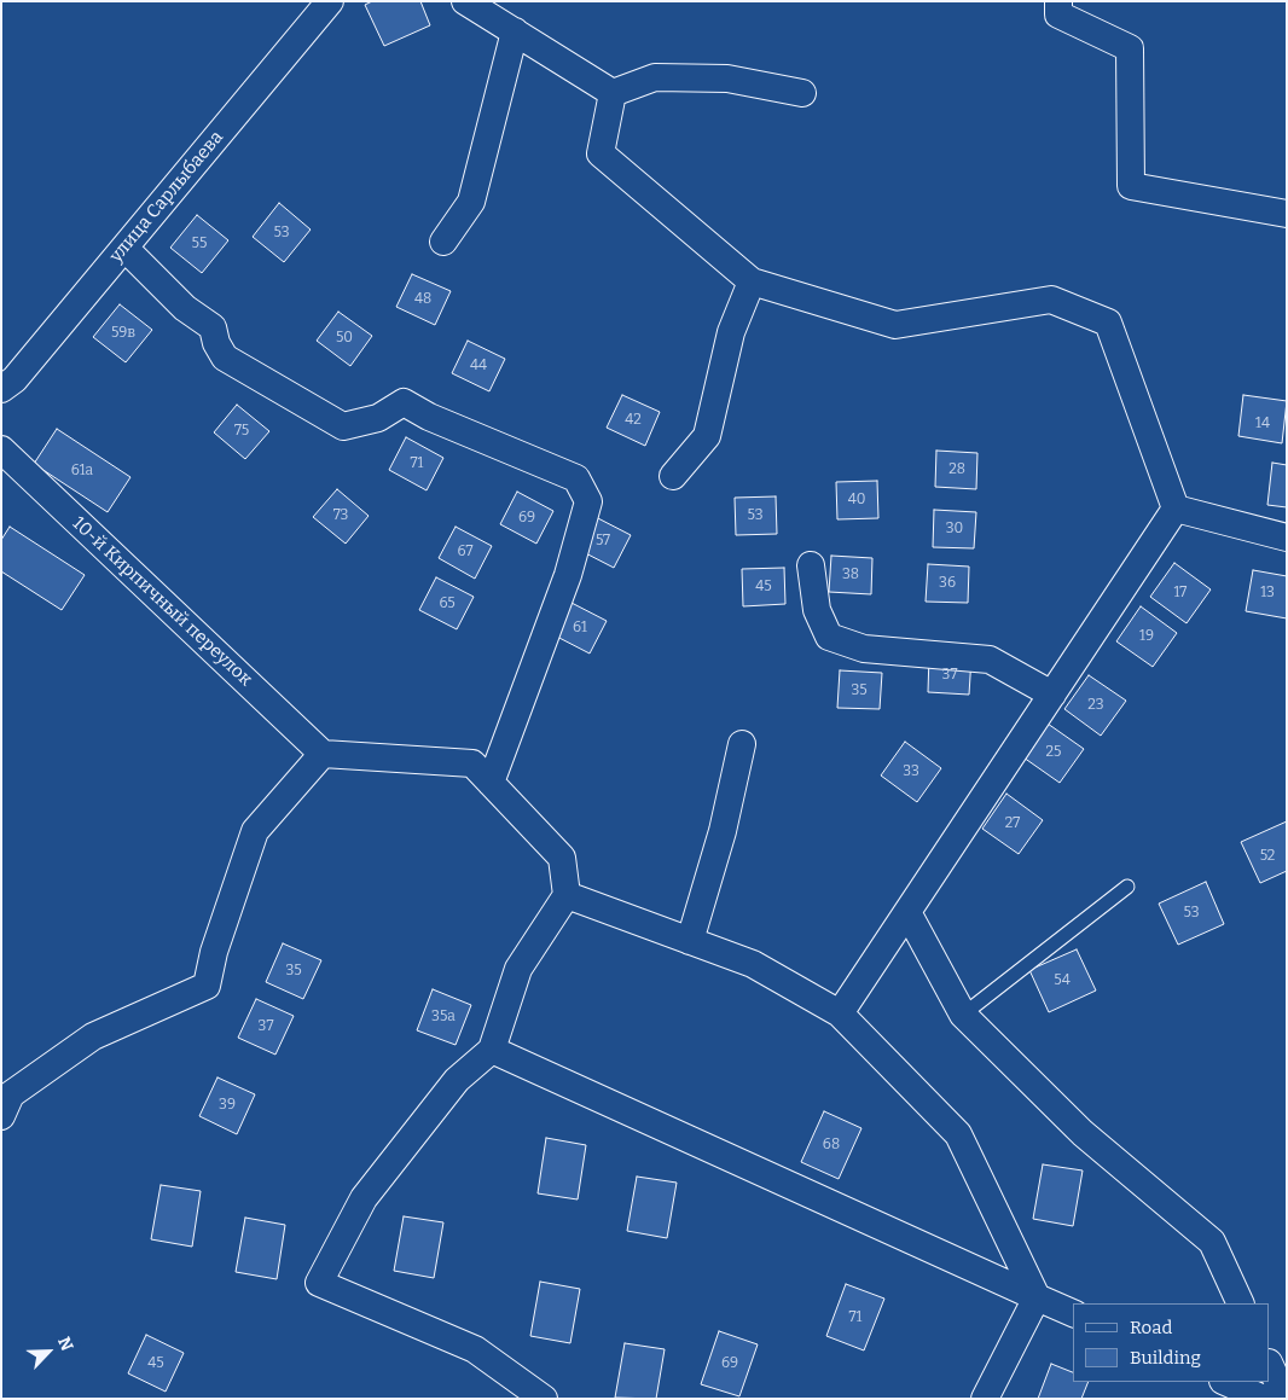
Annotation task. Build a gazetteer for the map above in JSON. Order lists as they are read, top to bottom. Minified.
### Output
{"streets":{"street":["улица Сарлыбаева","10-й Кирпичный переулок"]},"house_numbers":["53","55","48","59в","50","44","42","14","75","71","28","61а","40","73","53","69","30","57","67","38","36","45","17","13","65","61","19","37","35","23","25","33","27","52","53","35","54","35а","37","39","68","71","45","69"],"legend":["Road","Building"],"north":"top right"}
